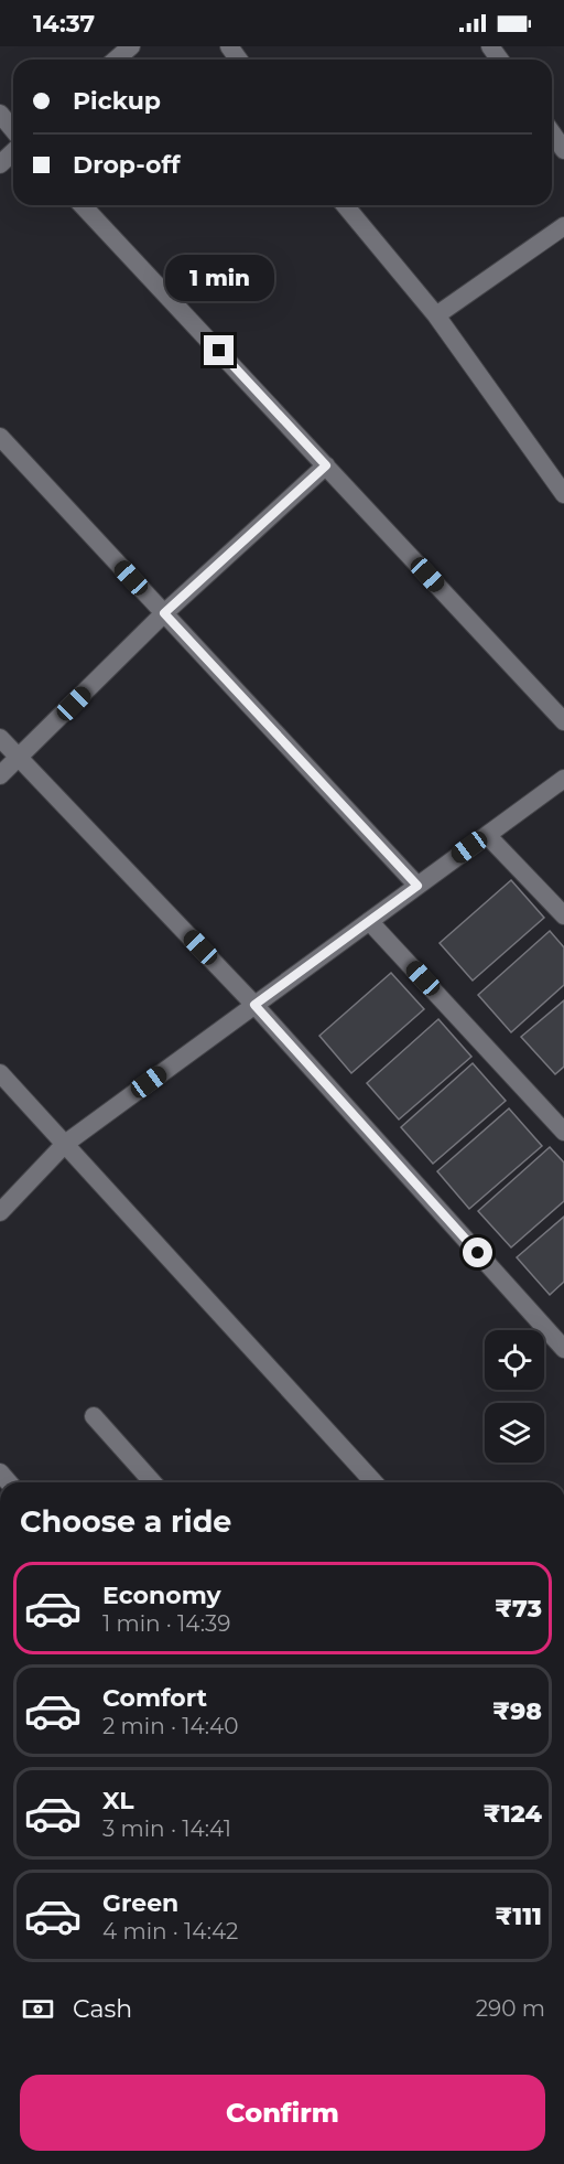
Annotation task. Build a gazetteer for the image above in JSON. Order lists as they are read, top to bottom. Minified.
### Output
{"page":{"status":"14:37","banner":["Pickup","Drop-off"],"bubble":"1 min","heading":"Choose a ride","list":[{"name":"Economy","note":"1 min · 14:39","value":"₹73"},{"name":"Comfort","note":"2 min · 14:40","value":"₹98"},{"name":"XL","note":"3 min · 14:41","value":"₹124"},{"name":"Green","note":"4 min · 14:42","value":"₹111"}],"pay":["Cash","290 m"],"buttons":"Confirm"}}
